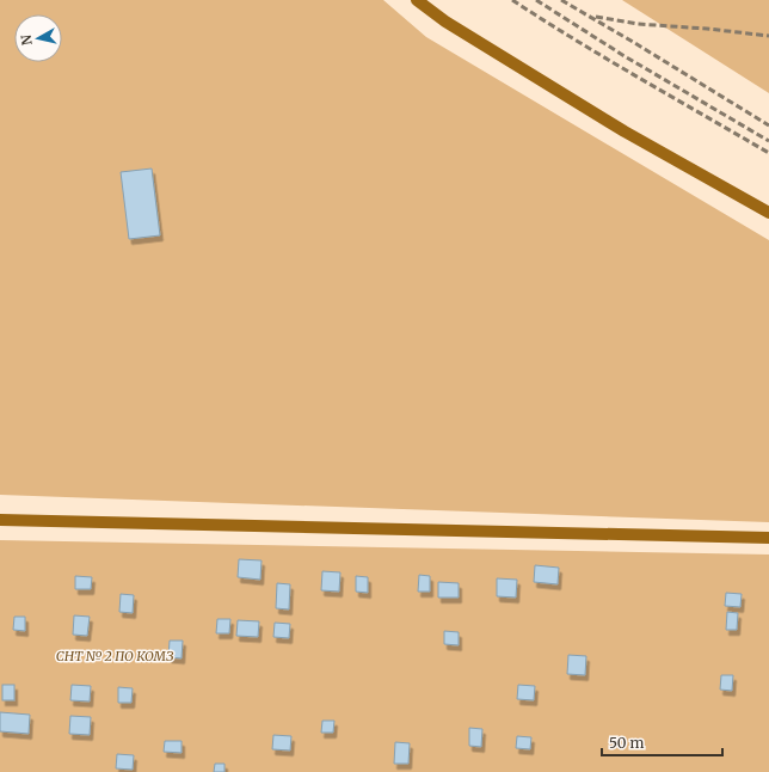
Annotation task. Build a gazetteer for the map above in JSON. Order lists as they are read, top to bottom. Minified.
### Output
{"parks":["СНТ № 2 ПО КОМЗ"],"scale_bar":"50 m","north":"left"}
